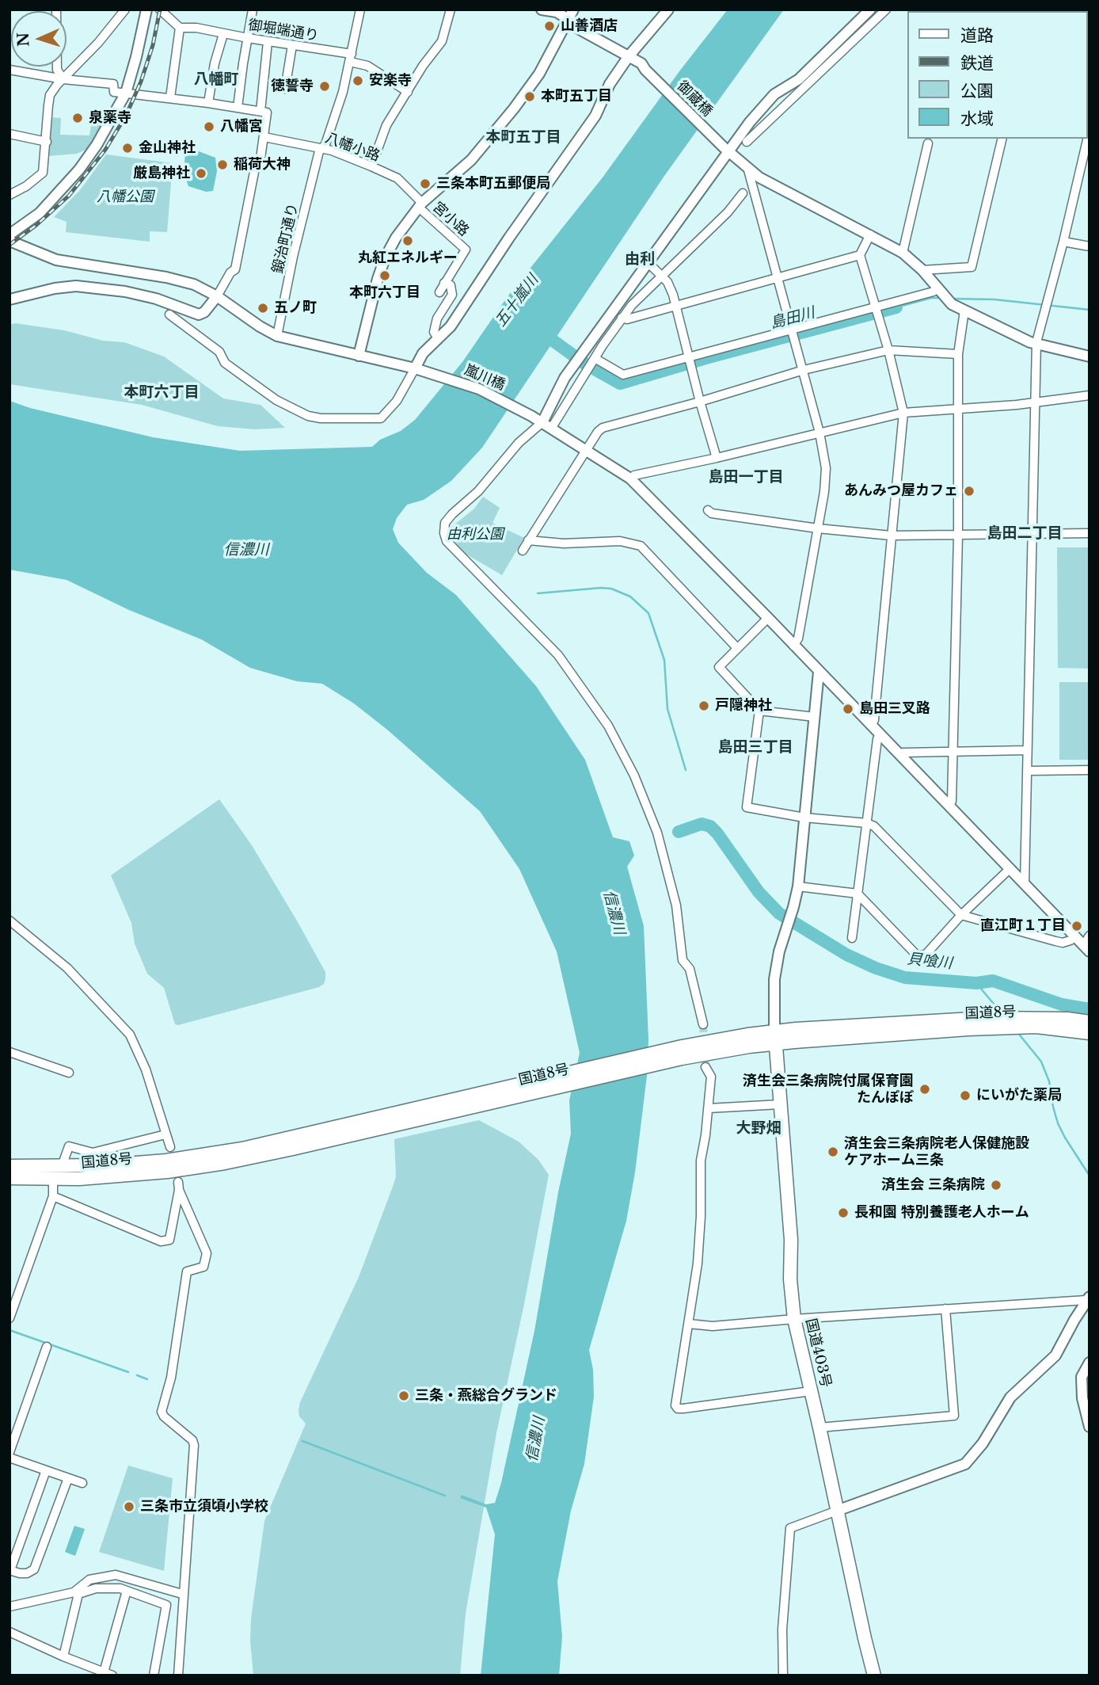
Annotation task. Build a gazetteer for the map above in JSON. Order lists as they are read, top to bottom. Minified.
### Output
{"streets":{"highway":["国道8号","国道403号"],"street":["御堀端通り","御蔵橋","八幡小路","宮小路","鍛治町通り","嵐川橋"]},"crossings":[["御堀端通り","鍛治町通り"],["八幡小路","宮小路"],["八幡小路","鍛治町通り"],["鍛治町通り","嵐川橋"],["国道8号","国道403号"]],"districts":["八幡町","本町五丁目","由利","本町六丁目","島田一丁目","島田二丁目","島田三丁目","大野畑"],"water":["五十嵐川","島田川","信濃川","貝喰川"],"parks":["八幡公園","由利公園"],"places":["山善酒店","安楽寺","徳誓寺","本町五丁目","泉薬寺","八幡宮","金山神社","稲荷大神","厳島神社","三条本町五郵便局","丸紅エネルギー","本町六丁目","五ノ町","あんみつ屋カフェ","戸隠神社","島田三叉路","直江町１丁目","済生会三条病院付属保育園 たんぽぽ","にいがた薬局","済生会三条病院老人保健施設 ケアホーム三条","済生会 三条病院","長和園 特別養護老人ホーム","三条・燕総合グランド","三条市立須頃小学校"],"legend":["道路","鉄道","公園","水域"],"north":"left"}
